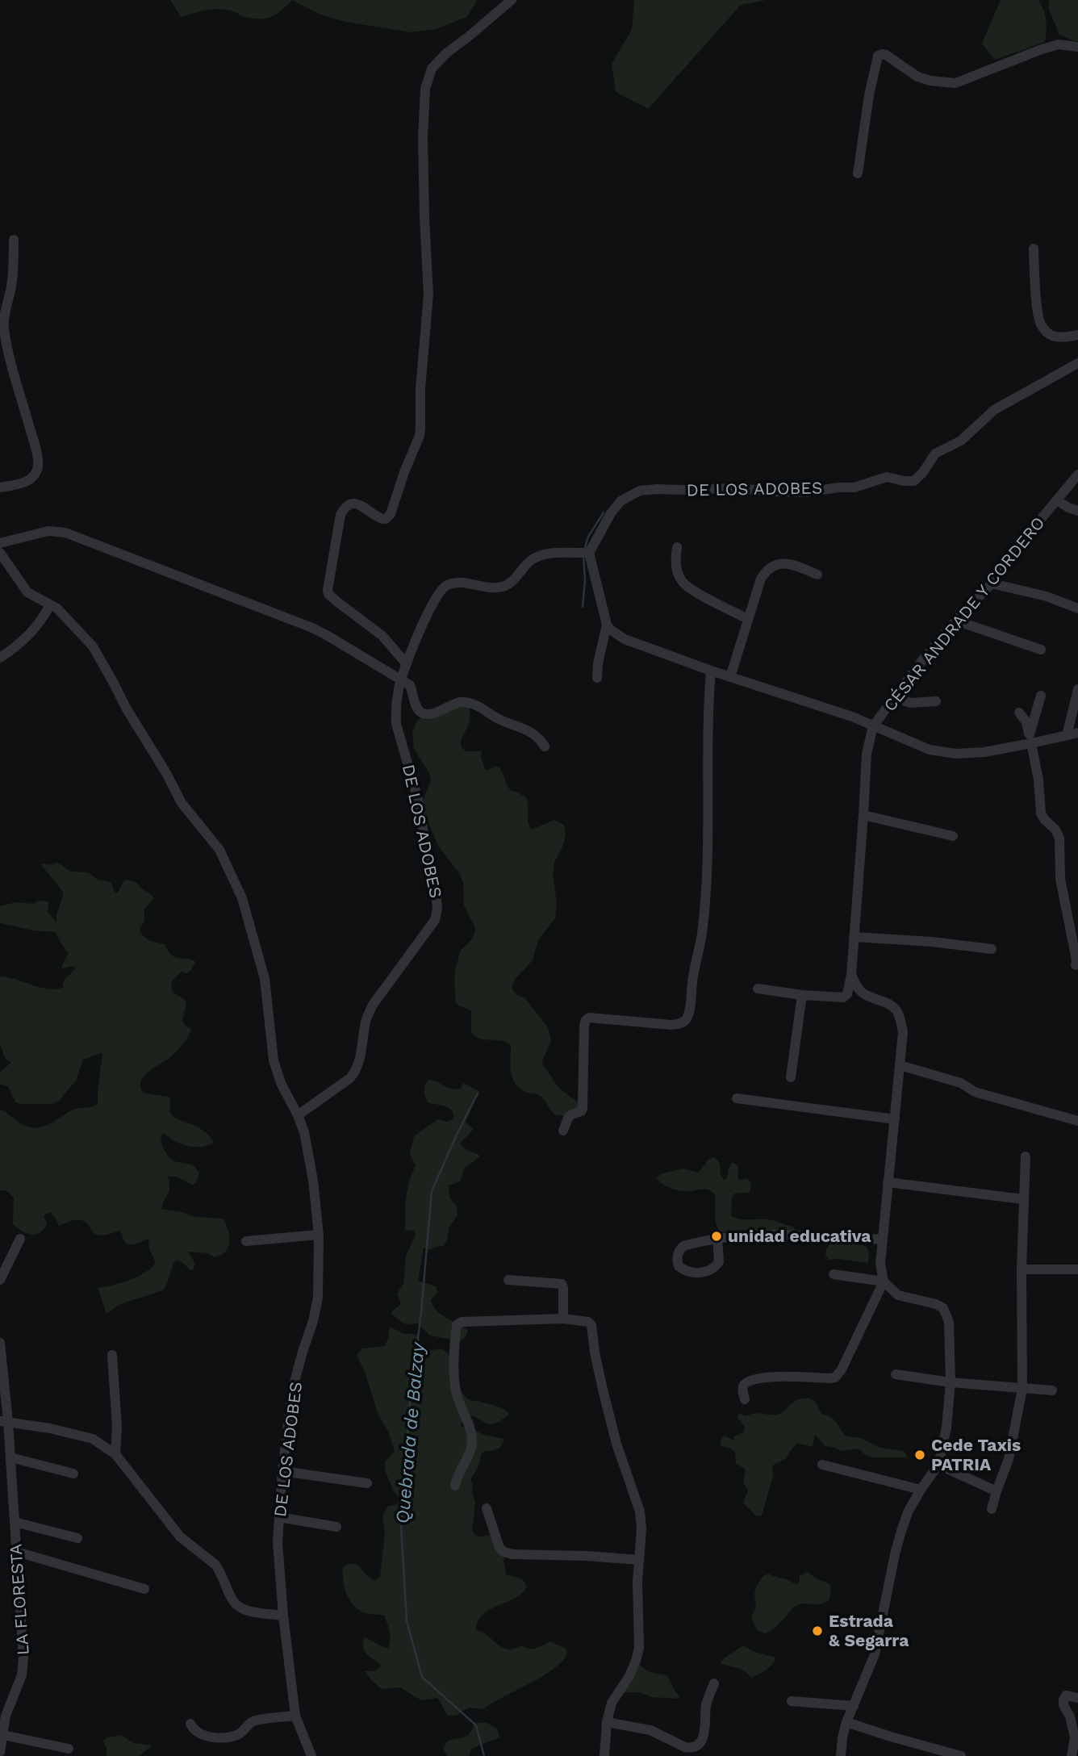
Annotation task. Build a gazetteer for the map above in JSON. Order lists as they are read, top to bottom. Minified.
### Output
{"streets":{"street":["DE LOS ADOBES","CÉSAR ANDRADE Y CORDERO","LA FLORESTA"]},"water":["Quebrada de Balzay"],"places":["unidad educativa","Cede Taxis PATRIA","Estrada & Segarra"]}
